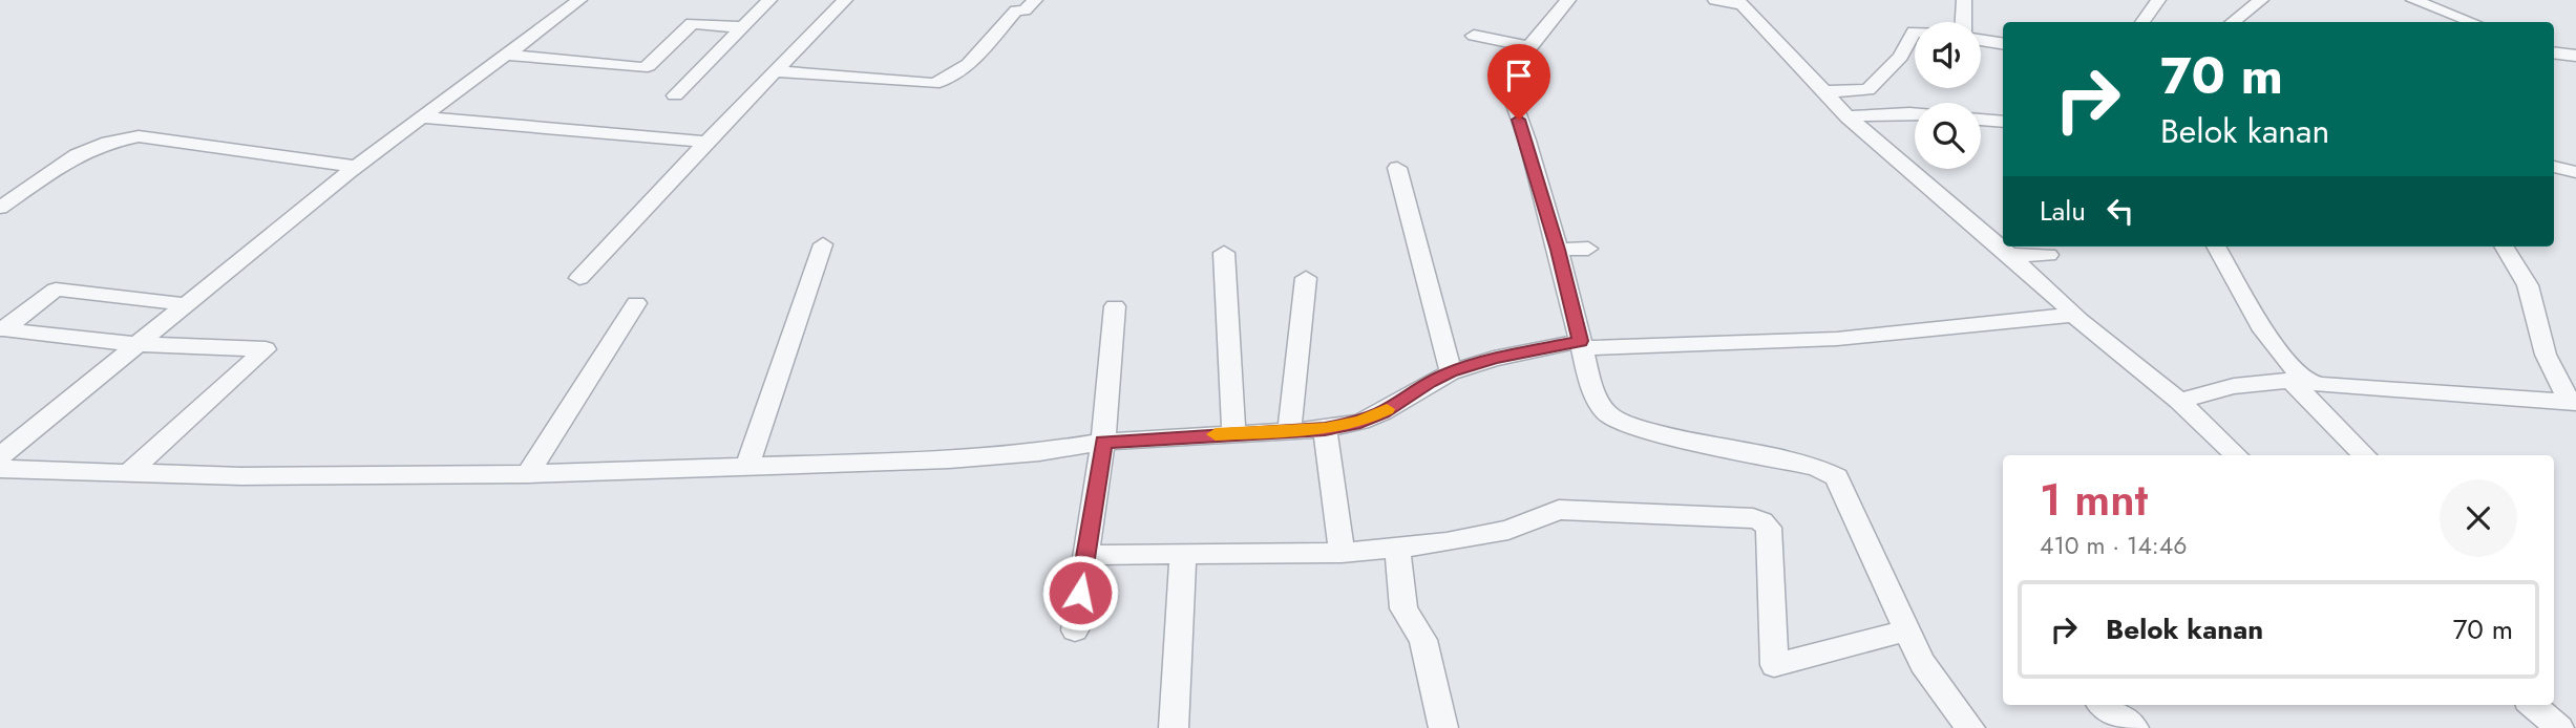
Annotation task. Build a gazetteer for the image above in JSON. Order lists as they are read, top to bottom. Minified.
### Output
{"page":{"turn":["70 m","Belok kanan"],"then":"Lalu","heading":["1 mnt","410 m · 14:46"],"list":[{"name":"Belok kanan","value":"70 m"}]}}
